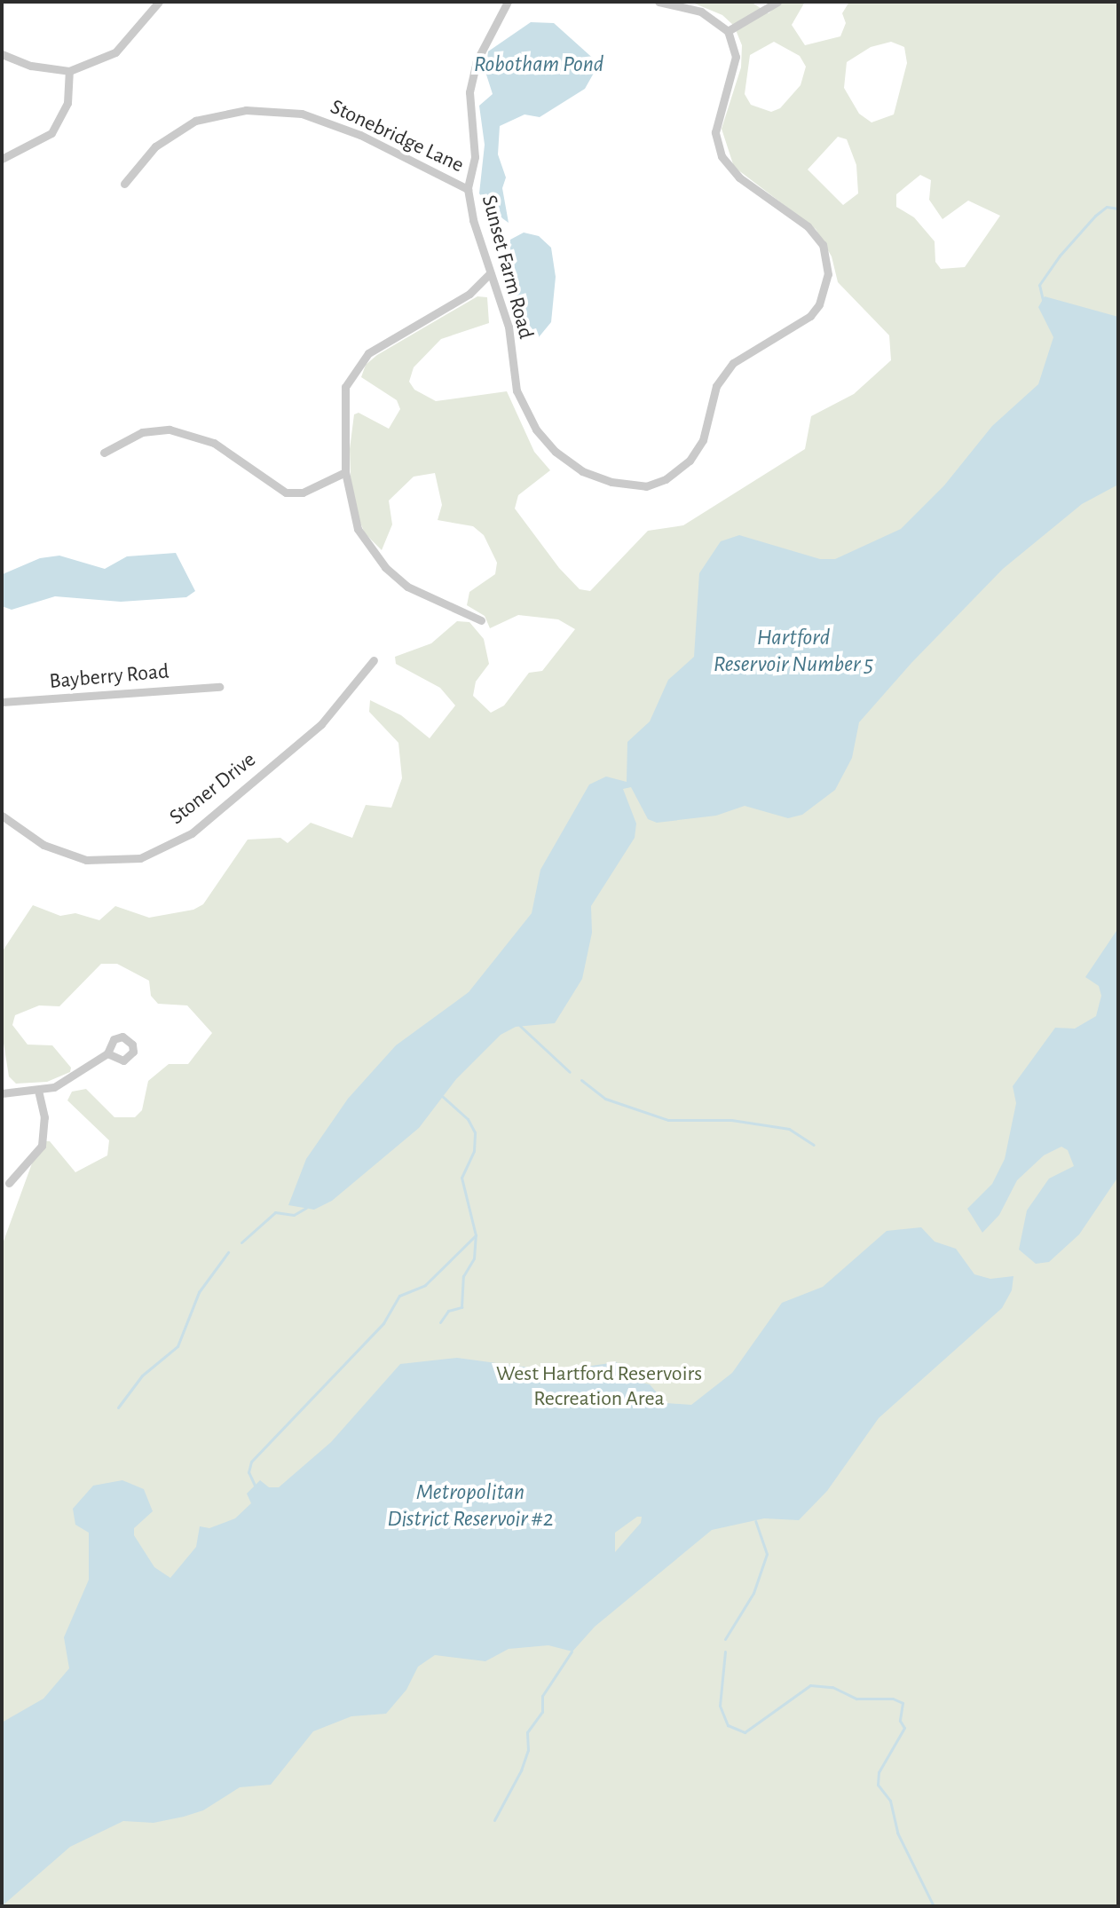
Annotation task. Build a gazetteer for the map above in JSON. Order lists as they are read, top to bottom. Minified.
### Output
{"streets":{"street":["Stonebridge Lane","Sunset Farm Road","Bayberry Road","Stoner Drive"]},"crossings":[["Stonebridge Lane","Sunset Farm Road"]],"water":["Robotham Pond","Hartford Reservoir Number 5","Metropolitan District Reservoir #2"],"parks":["West Hartford Reservoirs Recreation Area"]}
